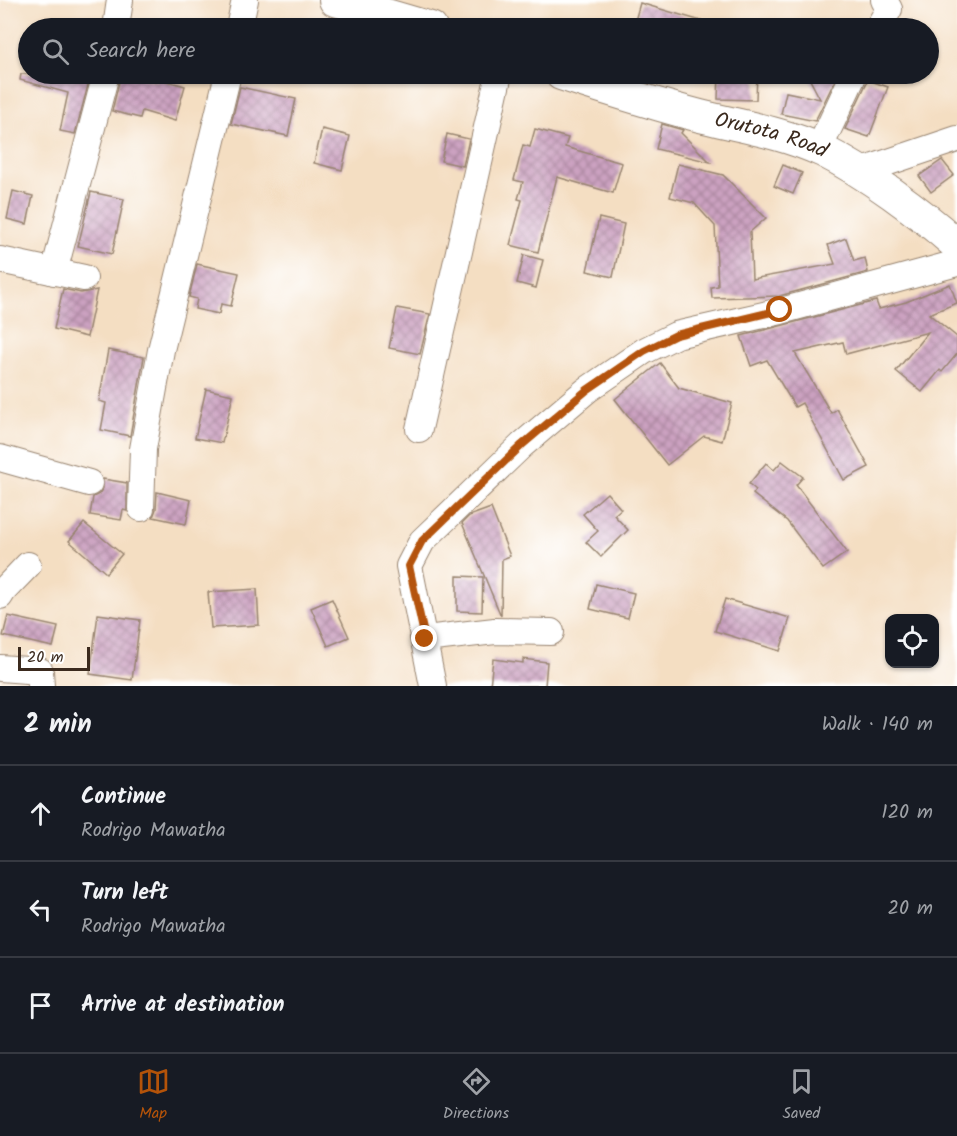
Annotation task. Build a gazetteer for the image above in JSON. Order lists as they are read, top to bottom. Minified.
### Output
{"streets":{"main road":["Orutota Road"]},"scale_bar":"20 m","page":{"search":"Search here","scale":"20 m","heading":["2 min","Walk · 140 m"],"list":[["Continue","Rodrigo Mawatha","120 m"],["Turn left","Rodrigo Mawatha","20 m"],"Arrive at destination"],"nav":["Map","Directions","Saved"]}}
